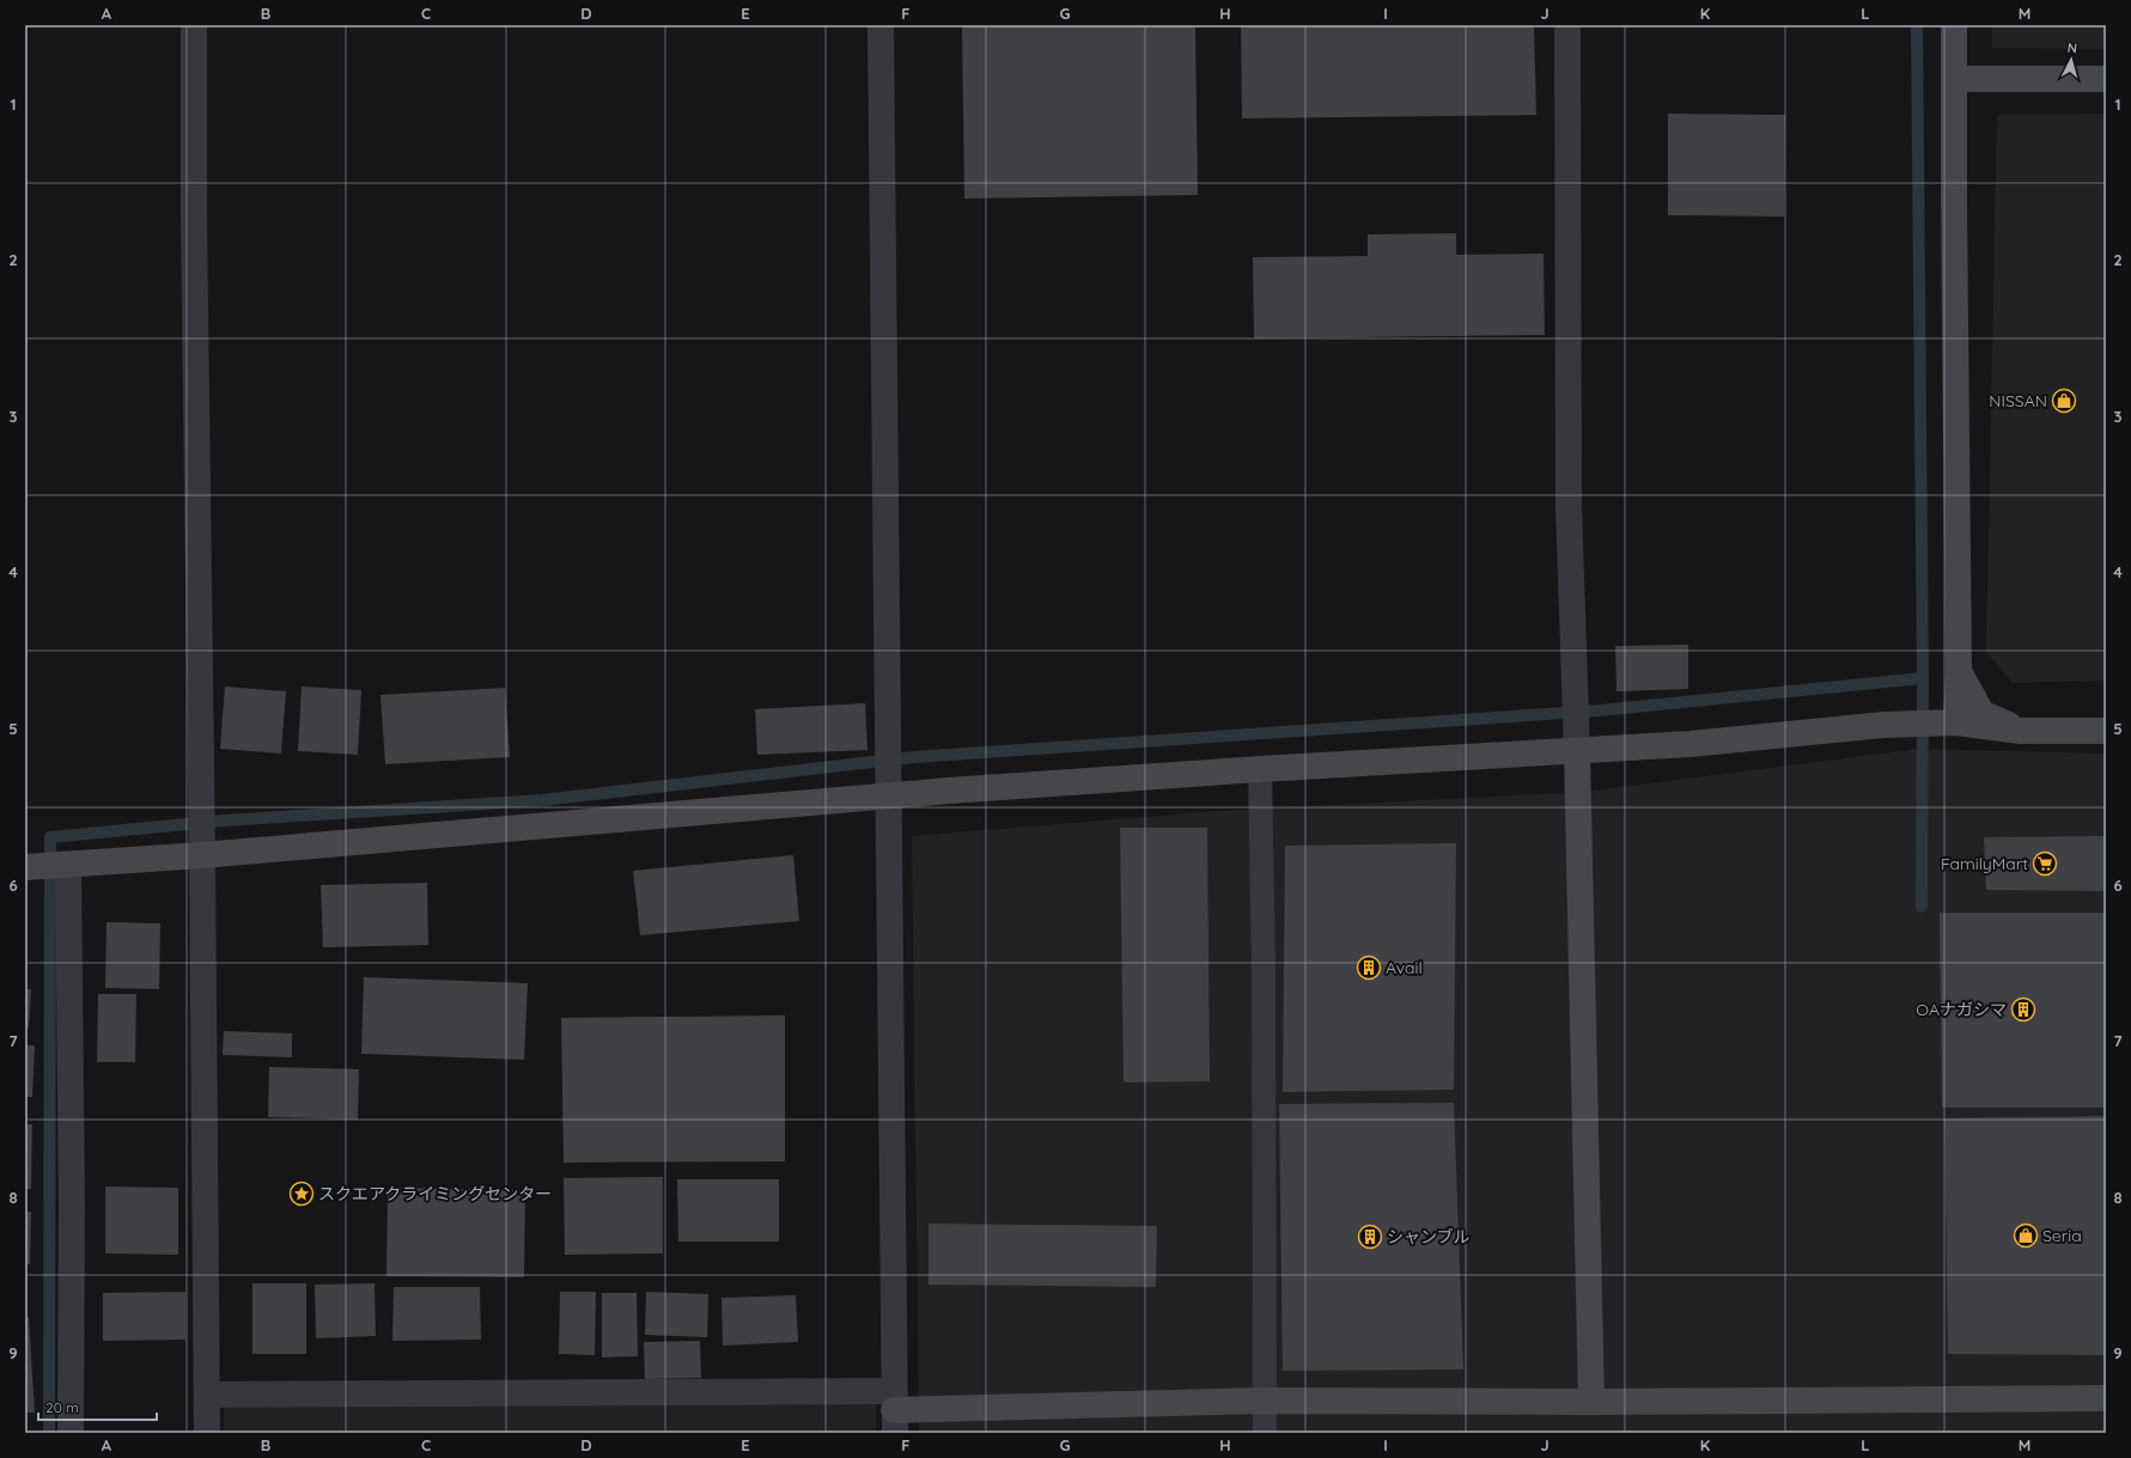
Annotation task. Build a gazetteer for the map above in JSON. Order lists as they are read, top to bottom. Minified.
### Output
{"places":{"shop":["NISSAN","Seria"],"supermarket":["FamilyMart"],"building":["Avail","OAナガシマ","シャンブル"],"place":["スクエアクライミングセンター"]},"scale_bar":"20 m","north":"top","grid":{"columns":["A","B","C","D","E","F","G","H","I","J","K","L","M"],"rows":["1","2","3","4","5","6","7","8","9"]}}
